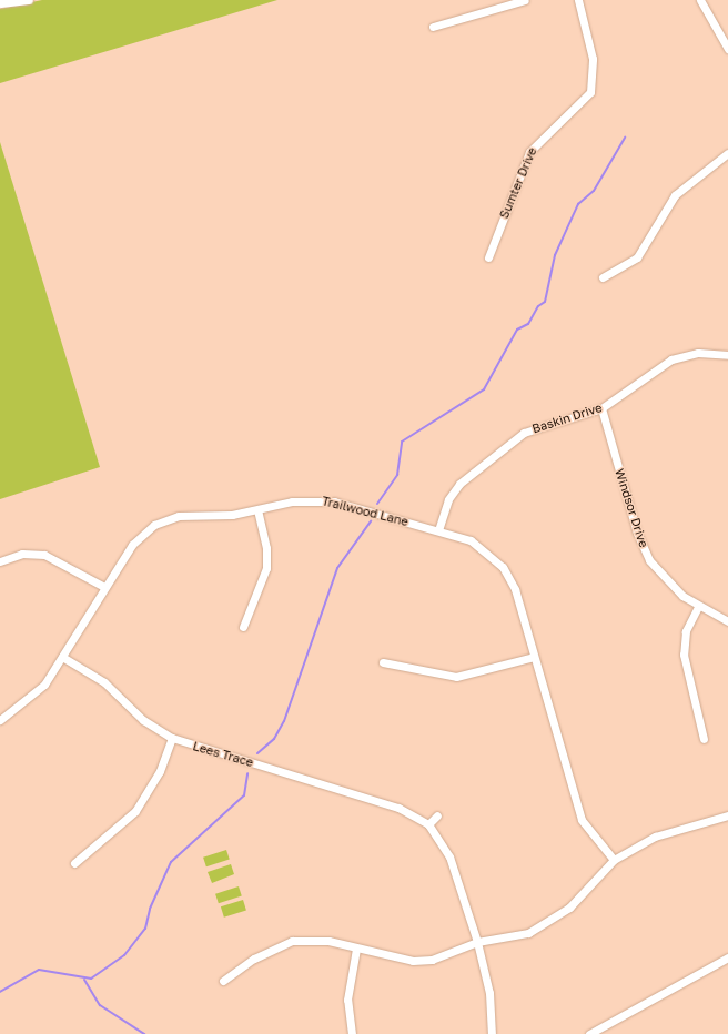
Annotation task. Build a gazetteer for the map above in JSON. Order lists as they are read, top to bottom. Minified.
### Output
{"streets":{"street":["Sumter Drive","Baskin Drive","Windsor Drive","Trailwood Lane","Lees Trace"]},"crossings":[["Baskin Drive","Windsor Drive"],["Baskin Drive","Trailwood Lane"],["Trailwood Lane","Lees Trace"]]}
